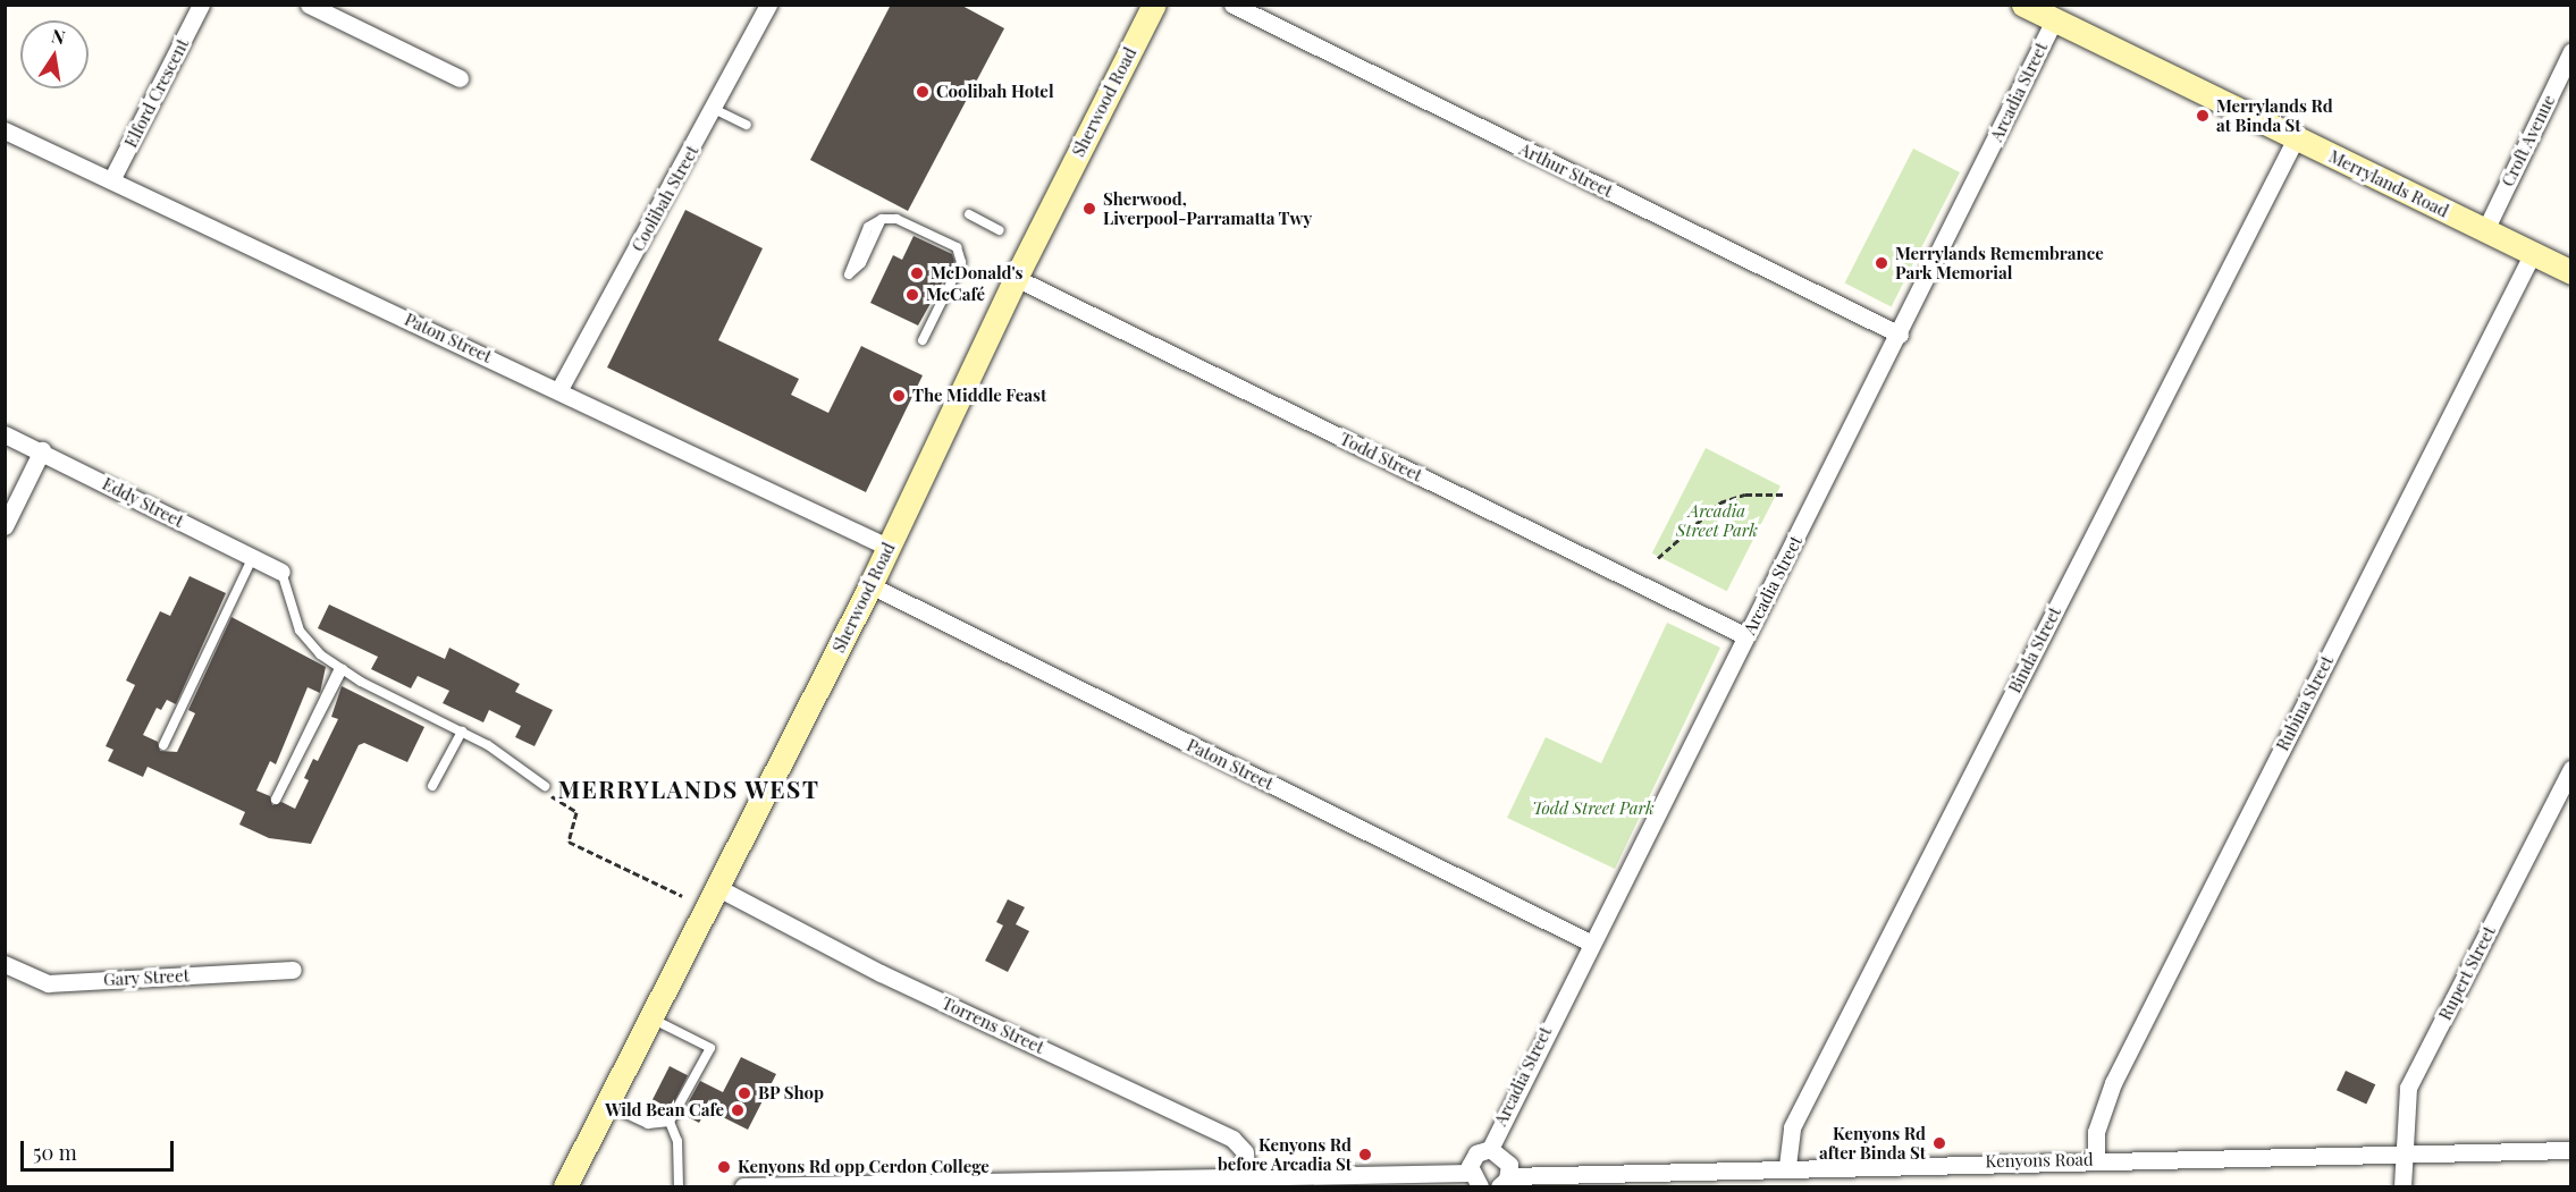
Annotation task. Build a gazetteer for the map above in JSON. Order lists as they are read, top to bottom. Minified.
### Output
{"streets":{"main road":["Sherwood Road","Merrylands Road"],"street":["Arcadia Street","Elford Crescent","Croft Avenue","Arthur Street","Coolibah Street","Paton Street","Todd Street","Eddy Street","Binda Street","Rubina Street","Rupert Street","Gary Street","Torrens Street","Kenyons Road"]},"crossings":[["Arcadia Street","Arthur Street"],["Arcadia Street","Merrylands Road"],["Arcadia Street","Paton Street"],["Arcadia Street","Todd Street"],["Elford Crescent","Paton Street"],["Sherwood Road","Paton Street"],["Sherwood Road","Todd Street"],["Sherwood Road","Torrens Street"],["Croft Avenue","Merrylands Road"],["Merrylands Road","Binda Street"],["Merrylands Road","Rubina Street"],["Coolibah Street","Paton Street"],["Binda Street","Kenyons Road"],["Rubina Street","Kenyons Road"],["Rupert Street","Kenyons Road"]],"districts":["MERRYLANDS WEST"],"parks":["Arcadia Street Park","Todd Street Park"],"places":["Coolibah Hotel","Merrylands Rd at Binda St","Sherwood, Liverpool-Parramatta Twy","Merrylands Remembrance Park Memorial","McDonald's","McCafé","The Middle Feast","BP Shop","Wild Bean Cafe","Kenyons Rd after Binda St","Kenyons Rd before Arcadia St","Kenyons Rd opp Cerdon College"],"scale_bar":"50 m","north":"top"}
